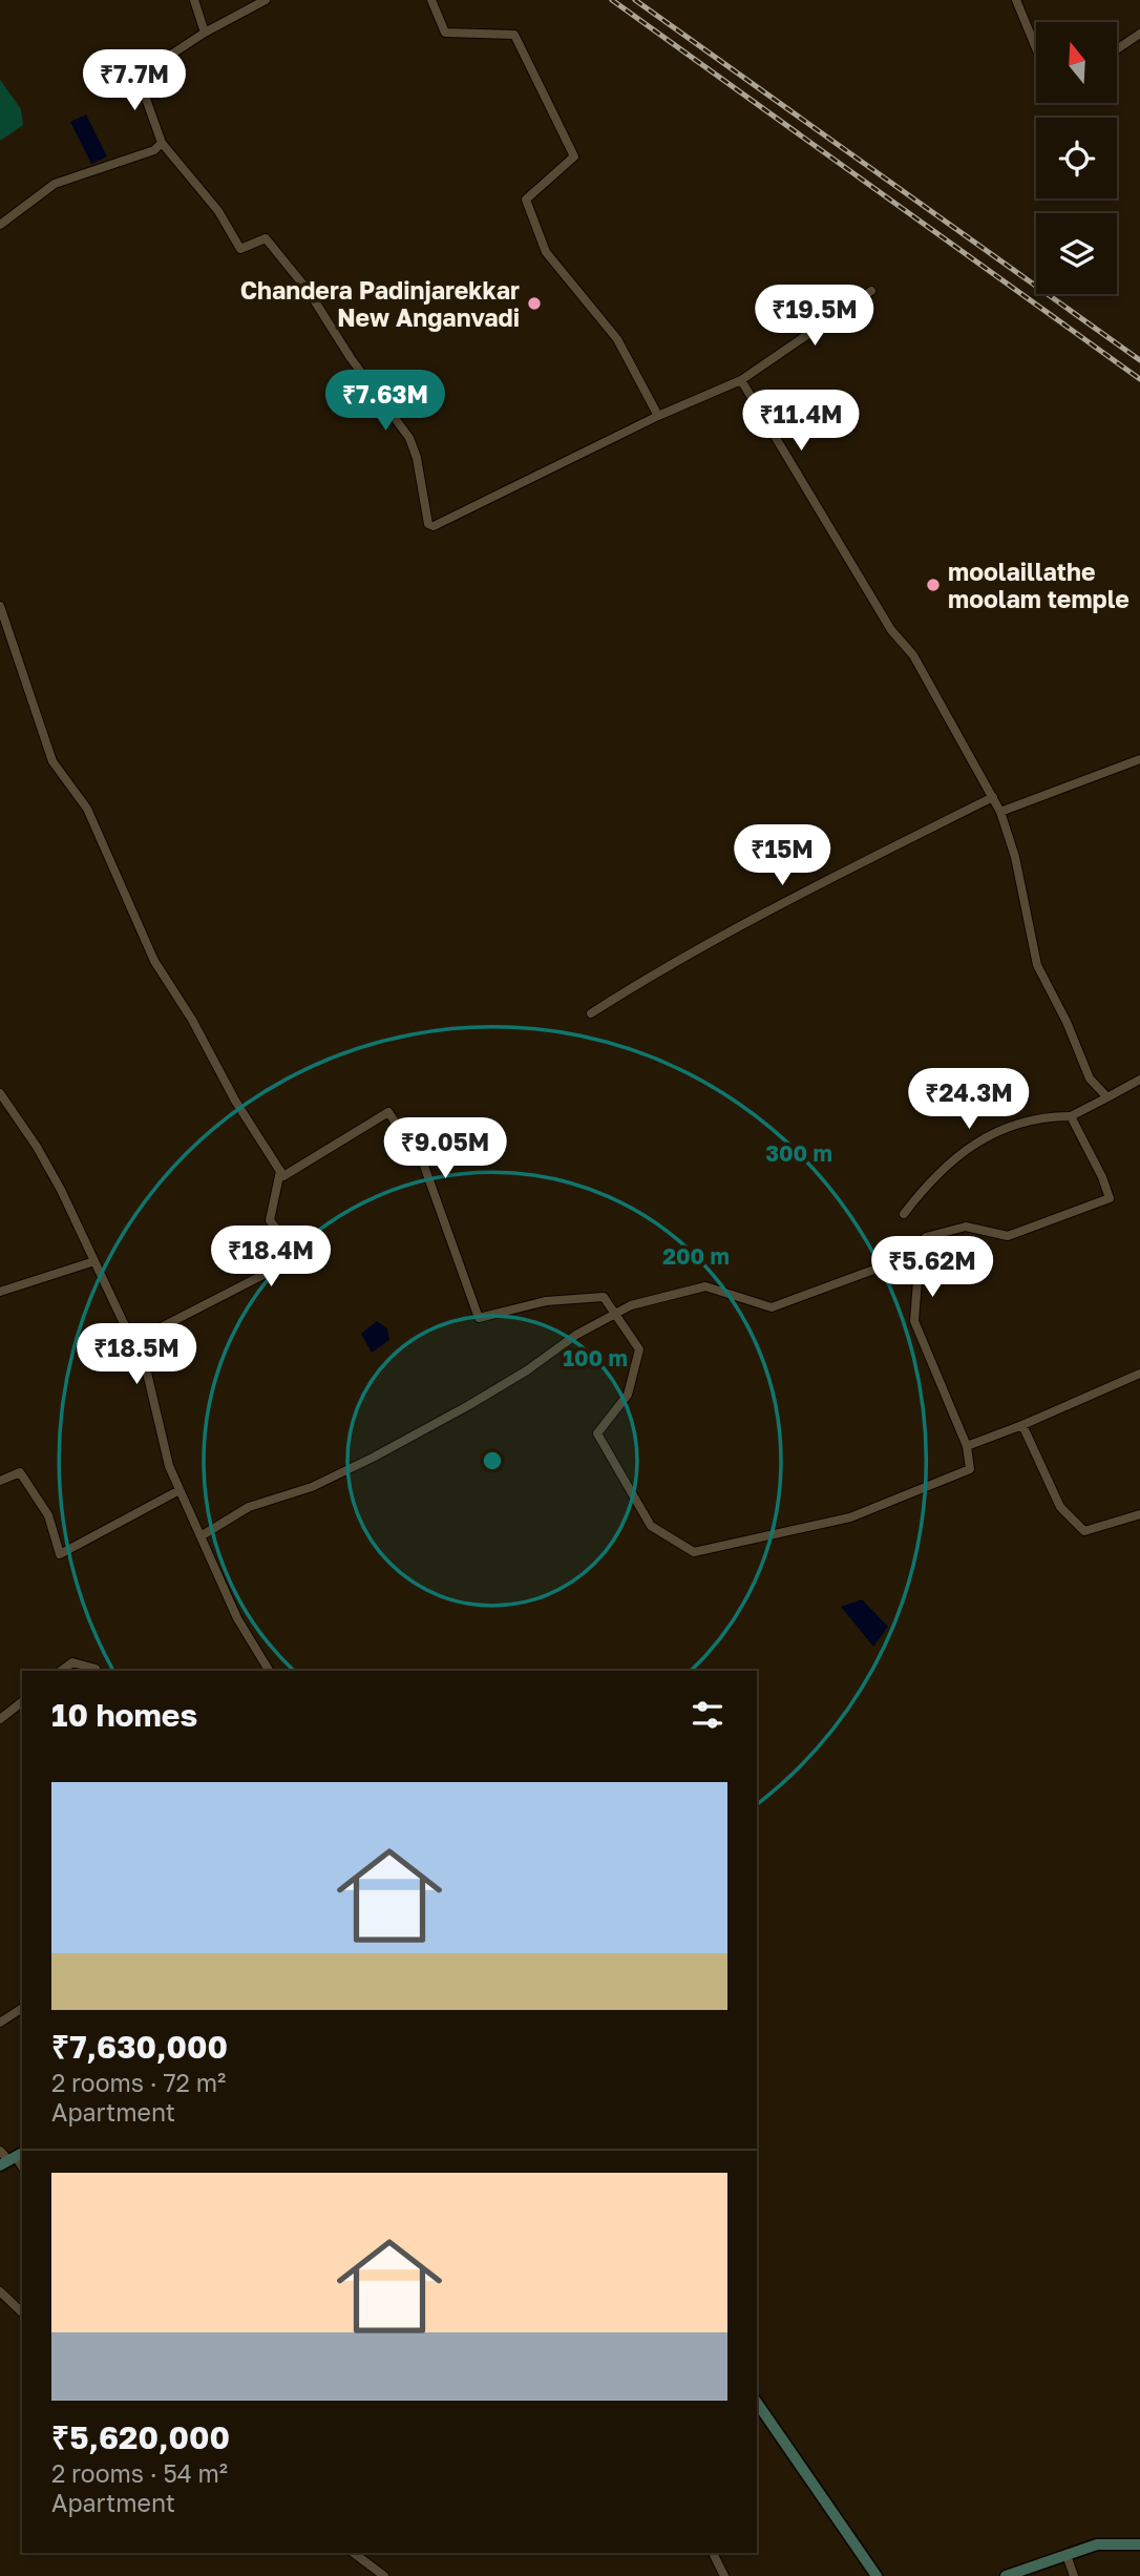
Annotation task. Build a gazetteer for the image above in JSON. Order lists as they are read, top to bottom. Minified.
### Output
{"places":["Chandera Padinjarekkar New Anganvadi","moolaillathe moolam temple"],"north":"top","page":{"price":["₹7.7M","₹19.5M","₹7.63M","₹11.4M","₹15M","₹24.3M","₹9.05M","₹18.4M","₹5.62M","₹18.5M"],"heading":"10 homes","list":[{"name":"₹7,630,000","note":"2 rooms · 72 m² · Apartment"},{"name":"₹5,620,000","note":"2 rooms · 54 m² · Apartment"}]},"rings":["300 m","200 m","100 m"]}
